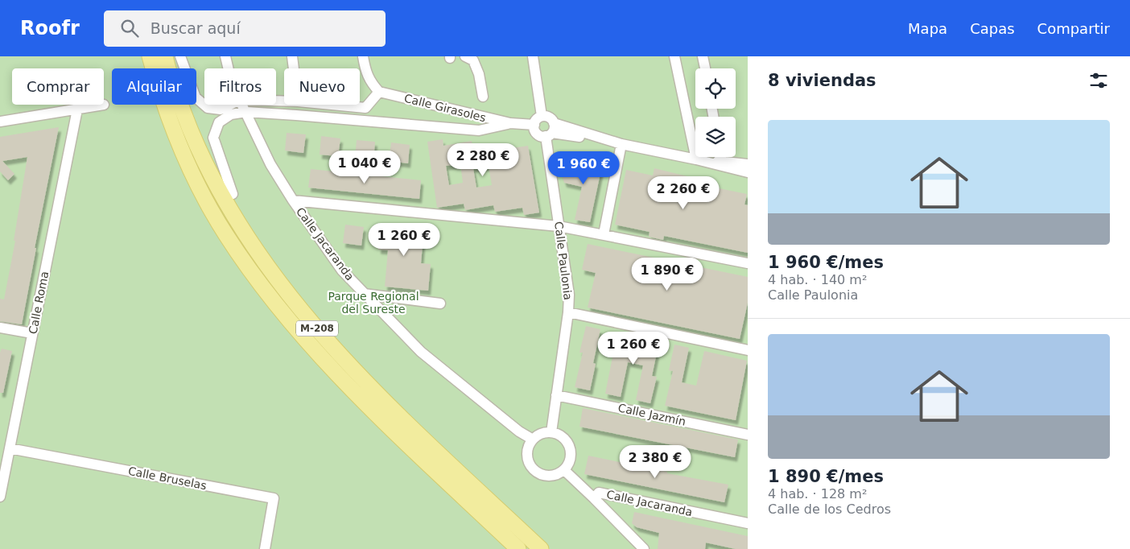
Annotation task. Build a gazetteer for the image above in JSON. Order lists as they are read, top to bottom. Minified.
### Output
{"streets":{"main road":["M-208"],"street":["Calle Girasoles","Calle Jacaranda","Calle Paulonia","Calle Roma","Calle Jazmín","Calle Bruselas"]},"crossings":[["Calle Girasoles","Calle Jacaranda"],["Calle Girasoles","Calle Paulonia"],["Calle Jacaranda","Calle Paulonia"],["Calle Paulonia","Calle Jazmín"],["Calle Roma","Calle Bruselas"]],"parks":["Parque Regional del Sureste"],"page":{"header":"Roofr","search":"Buscar aquí","nav":["Mapa","Capas","Compartir"],"heading":"8 viviendas","chip":["Comprar","Alquilar","Filtros","Nuevo"],"list":[{"name":"1 960 €/mes","note":"4 hab. · 140 m² · Calle Paulonia"},{"name":"1 890 €/mes","note":"4 hab. · 128 m² · Calle de los Cedros"}],"price":["2 280 €","1 040 €","1 960 €","2 260 €","1 260 €","1 890 €","1 260 €","2 380 €"]}}
